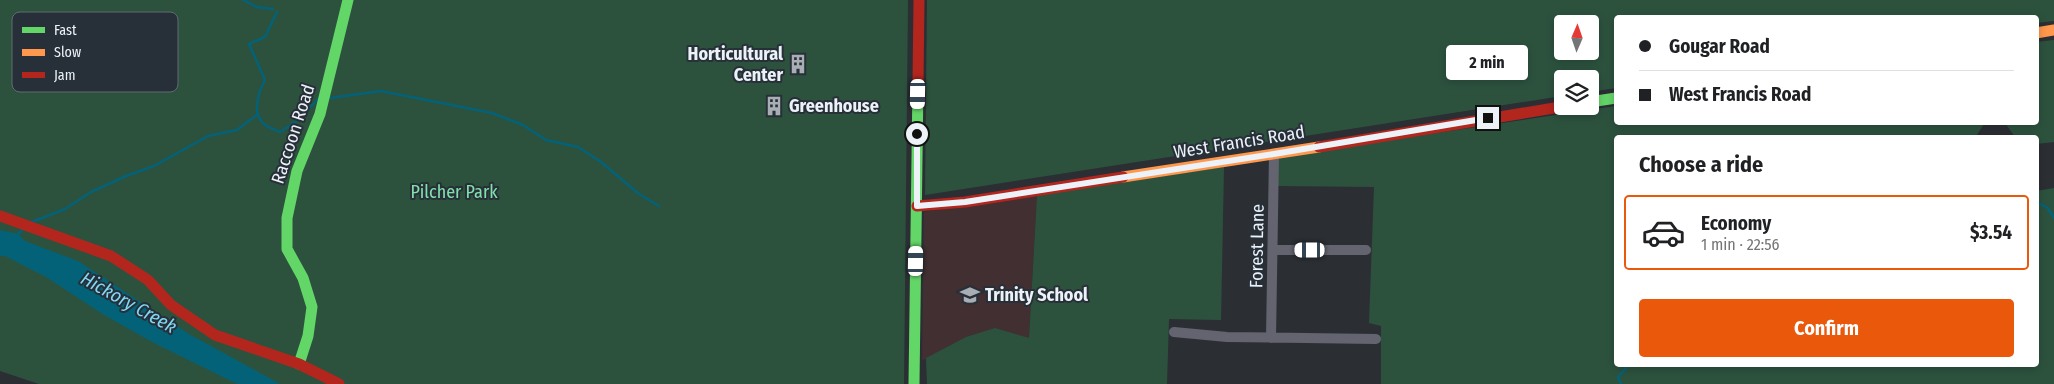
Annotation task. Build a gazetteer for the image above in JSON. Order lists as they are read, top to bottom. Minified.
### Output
{"streets":{"street":["Raccoon Road","West Francis Road","Forest Lane"]},"crossings":[["West Francis Road","Forest Lane"]],"water":["Hickory Creek"],"parks":["Pilcher Park"],"places":{"building":["Horticultural Center","Greenhouse"],"school or university":["Trinity School"]},"legend":["Fast","Slow","Jam"],"north":"top","page":{"banner":["Gougar Road","West Francis Road"],"bubble":"2 min","heading":"Choose a ride","list":[{"name":"Economy","note":"1 min · 22:56","value":"$3.54"}],"buttons":"Confirm"}}
